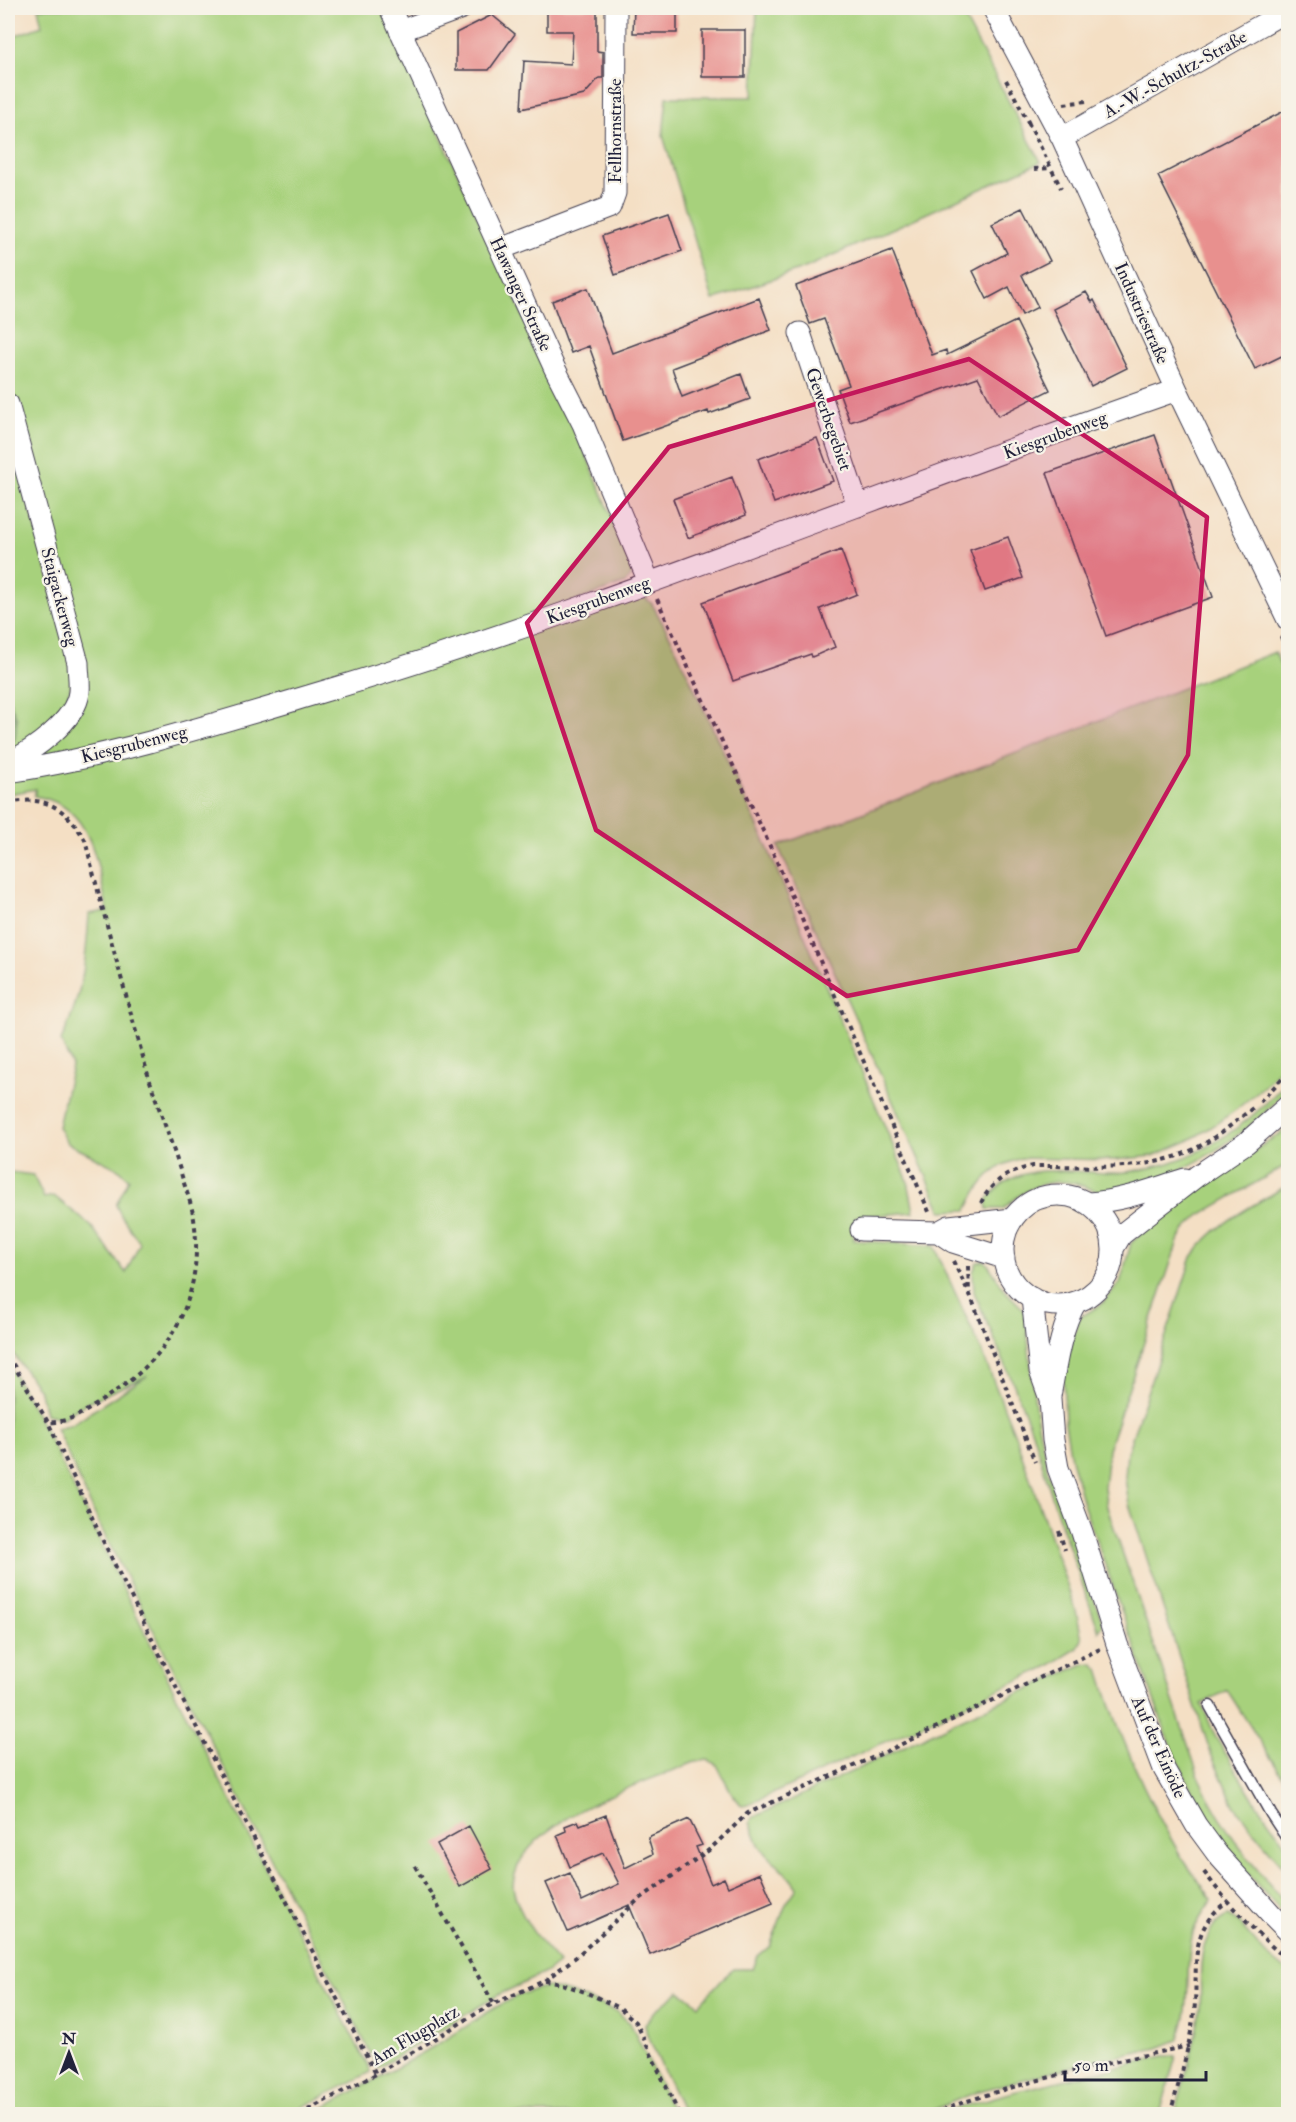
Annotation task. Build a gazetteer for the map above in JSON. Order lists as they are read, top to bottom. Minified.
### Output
{"streets":{"street":["A.-W.-Schultz-Straße","Fellhornstraße","Hawanger Straße","Industriestraße","Gewerbegebiet","Kiesgrubenweg","Staigackerweg","Auf der Einöde"],"path":["Am Flugplatz"]},"crossings":[["A.-W.-Schultz-Straße","Industriestraße"],["Fellhornstraße","Hawanger Straße"],["Hawanger Straße","Kiesgrubenweg"],["Industriestraße","Kiesgrubenweg"],["Gewerbegebiet","Kiesgrubenweg"]],"scale_bar":"50 m","north":"top"}
